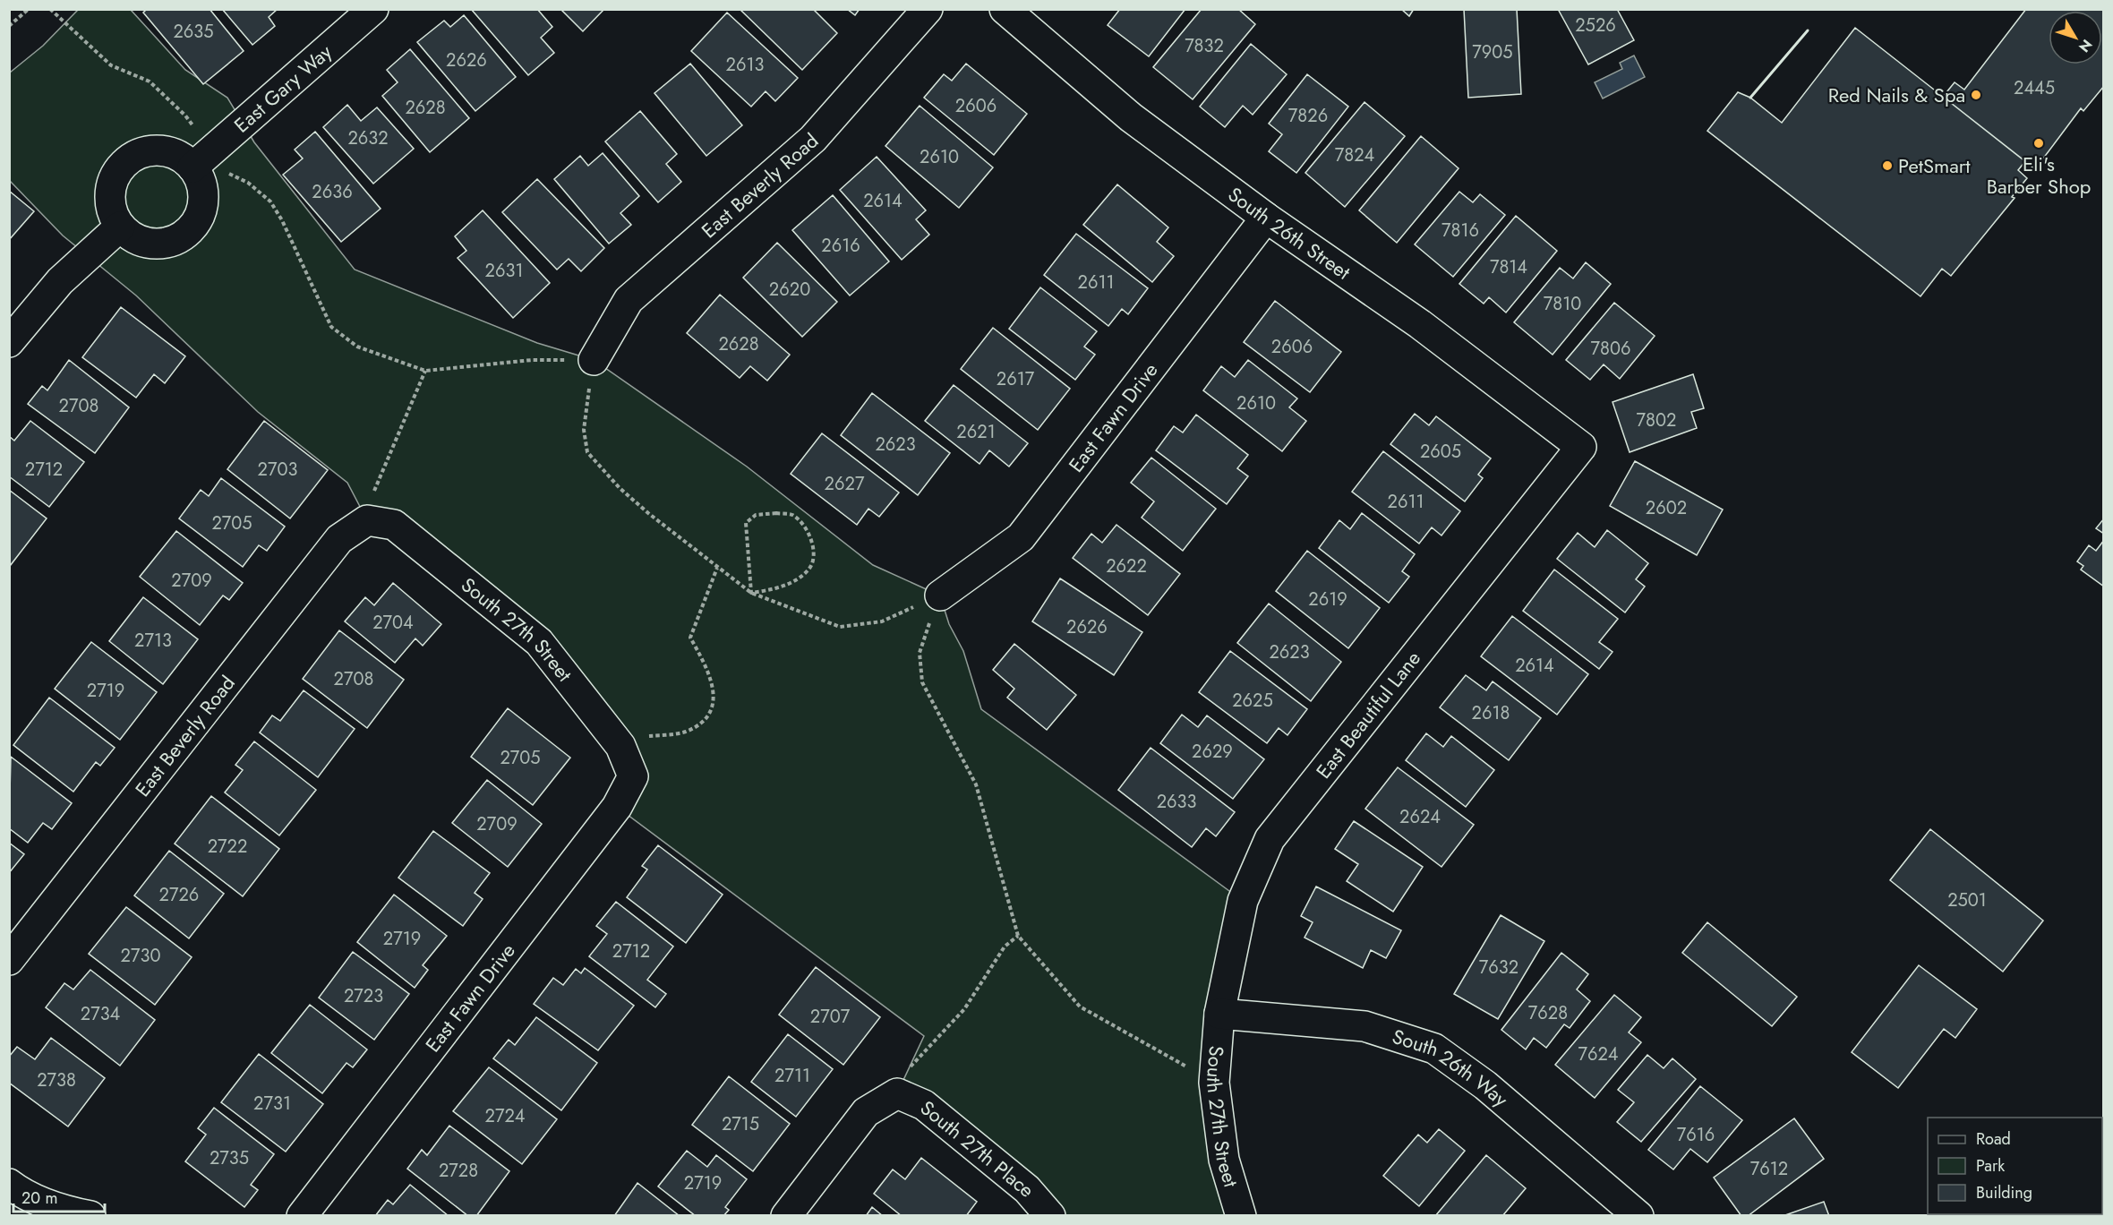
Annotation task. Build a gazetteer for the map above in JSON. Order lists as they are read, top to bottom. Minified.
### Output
{"streets":{"street":["East Gary Way","East Beverly Road","South 26th Street","East Fawn Drive","South 27th Street","East Beautiful Lane","South 26th Way","South 27th Place"]},"crossings":[["East Beverly Road","South 27th Street"],["South 26th Street","East Fawn Drive"],["South 26th Street","East Beautiful Lane"],["East Fawn Drive","South 27th Street"],["South 27th Street","East Beautiful Lane"],["South 27th Street","South 26th Way"],["East Beautiful Lane","South 26th Way"]],"places":["Red Nails & Spa","Eli's Barber Shop","PetSmart"],"house_numbers":["2526","2635","7832","7905","2626","2613","2445","2606","2628","7826","2632","7824","2610","2636","2614","7816","2616","7814","2631","2611","2620","7810","2628","2606","7806","2617","2610","2708","7802","2621","2623","2605","2712","2703","2627","2611","2602","2705","2622","2709","2619","2704","2626","2713","2623","2614","2708","2719","2625","2618","2629","2705","2633","2624","2709","2722","2726","2501","2719","2712","2730","7632","2723","7628","2734","2707","7624","2711","2738","2731","2724","2715","7616","2735","7612","2728","2719"],"legend":["Road","Park","Building"],"scale_bar":"20 m","north":"bottom right"}
